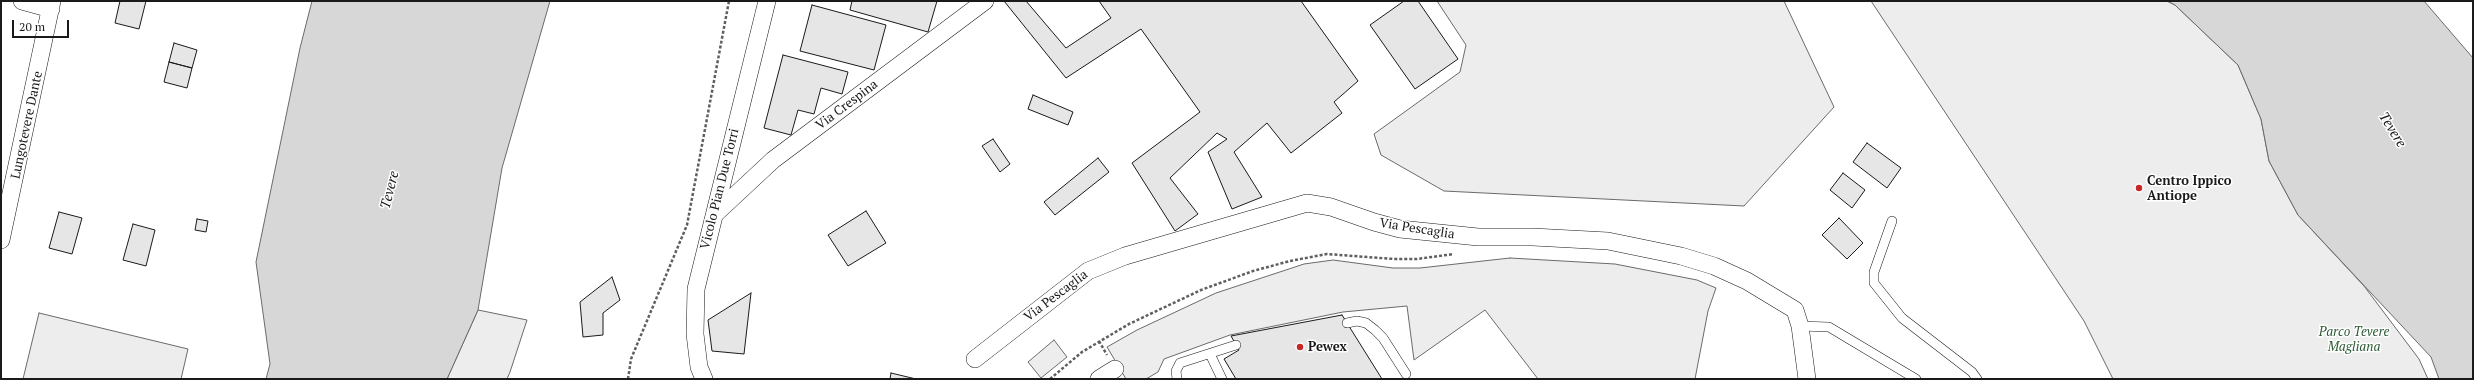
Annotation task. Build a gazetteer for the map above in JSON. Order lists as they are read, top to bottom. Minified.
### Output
{"streets":{"street":["Via Crespina","Lungotevere Dante","Vicolo Pian Due Torri","Via Pescaglia"]},"crossings":[["Via Crespina","Vicolo Pian Due Torri"]],"water":["Tevere"],"parks":["Parco Tevere Magliana"],"places":["Centro Ippico Antiope","Pewex"],"scale_bar":"20 m"}
